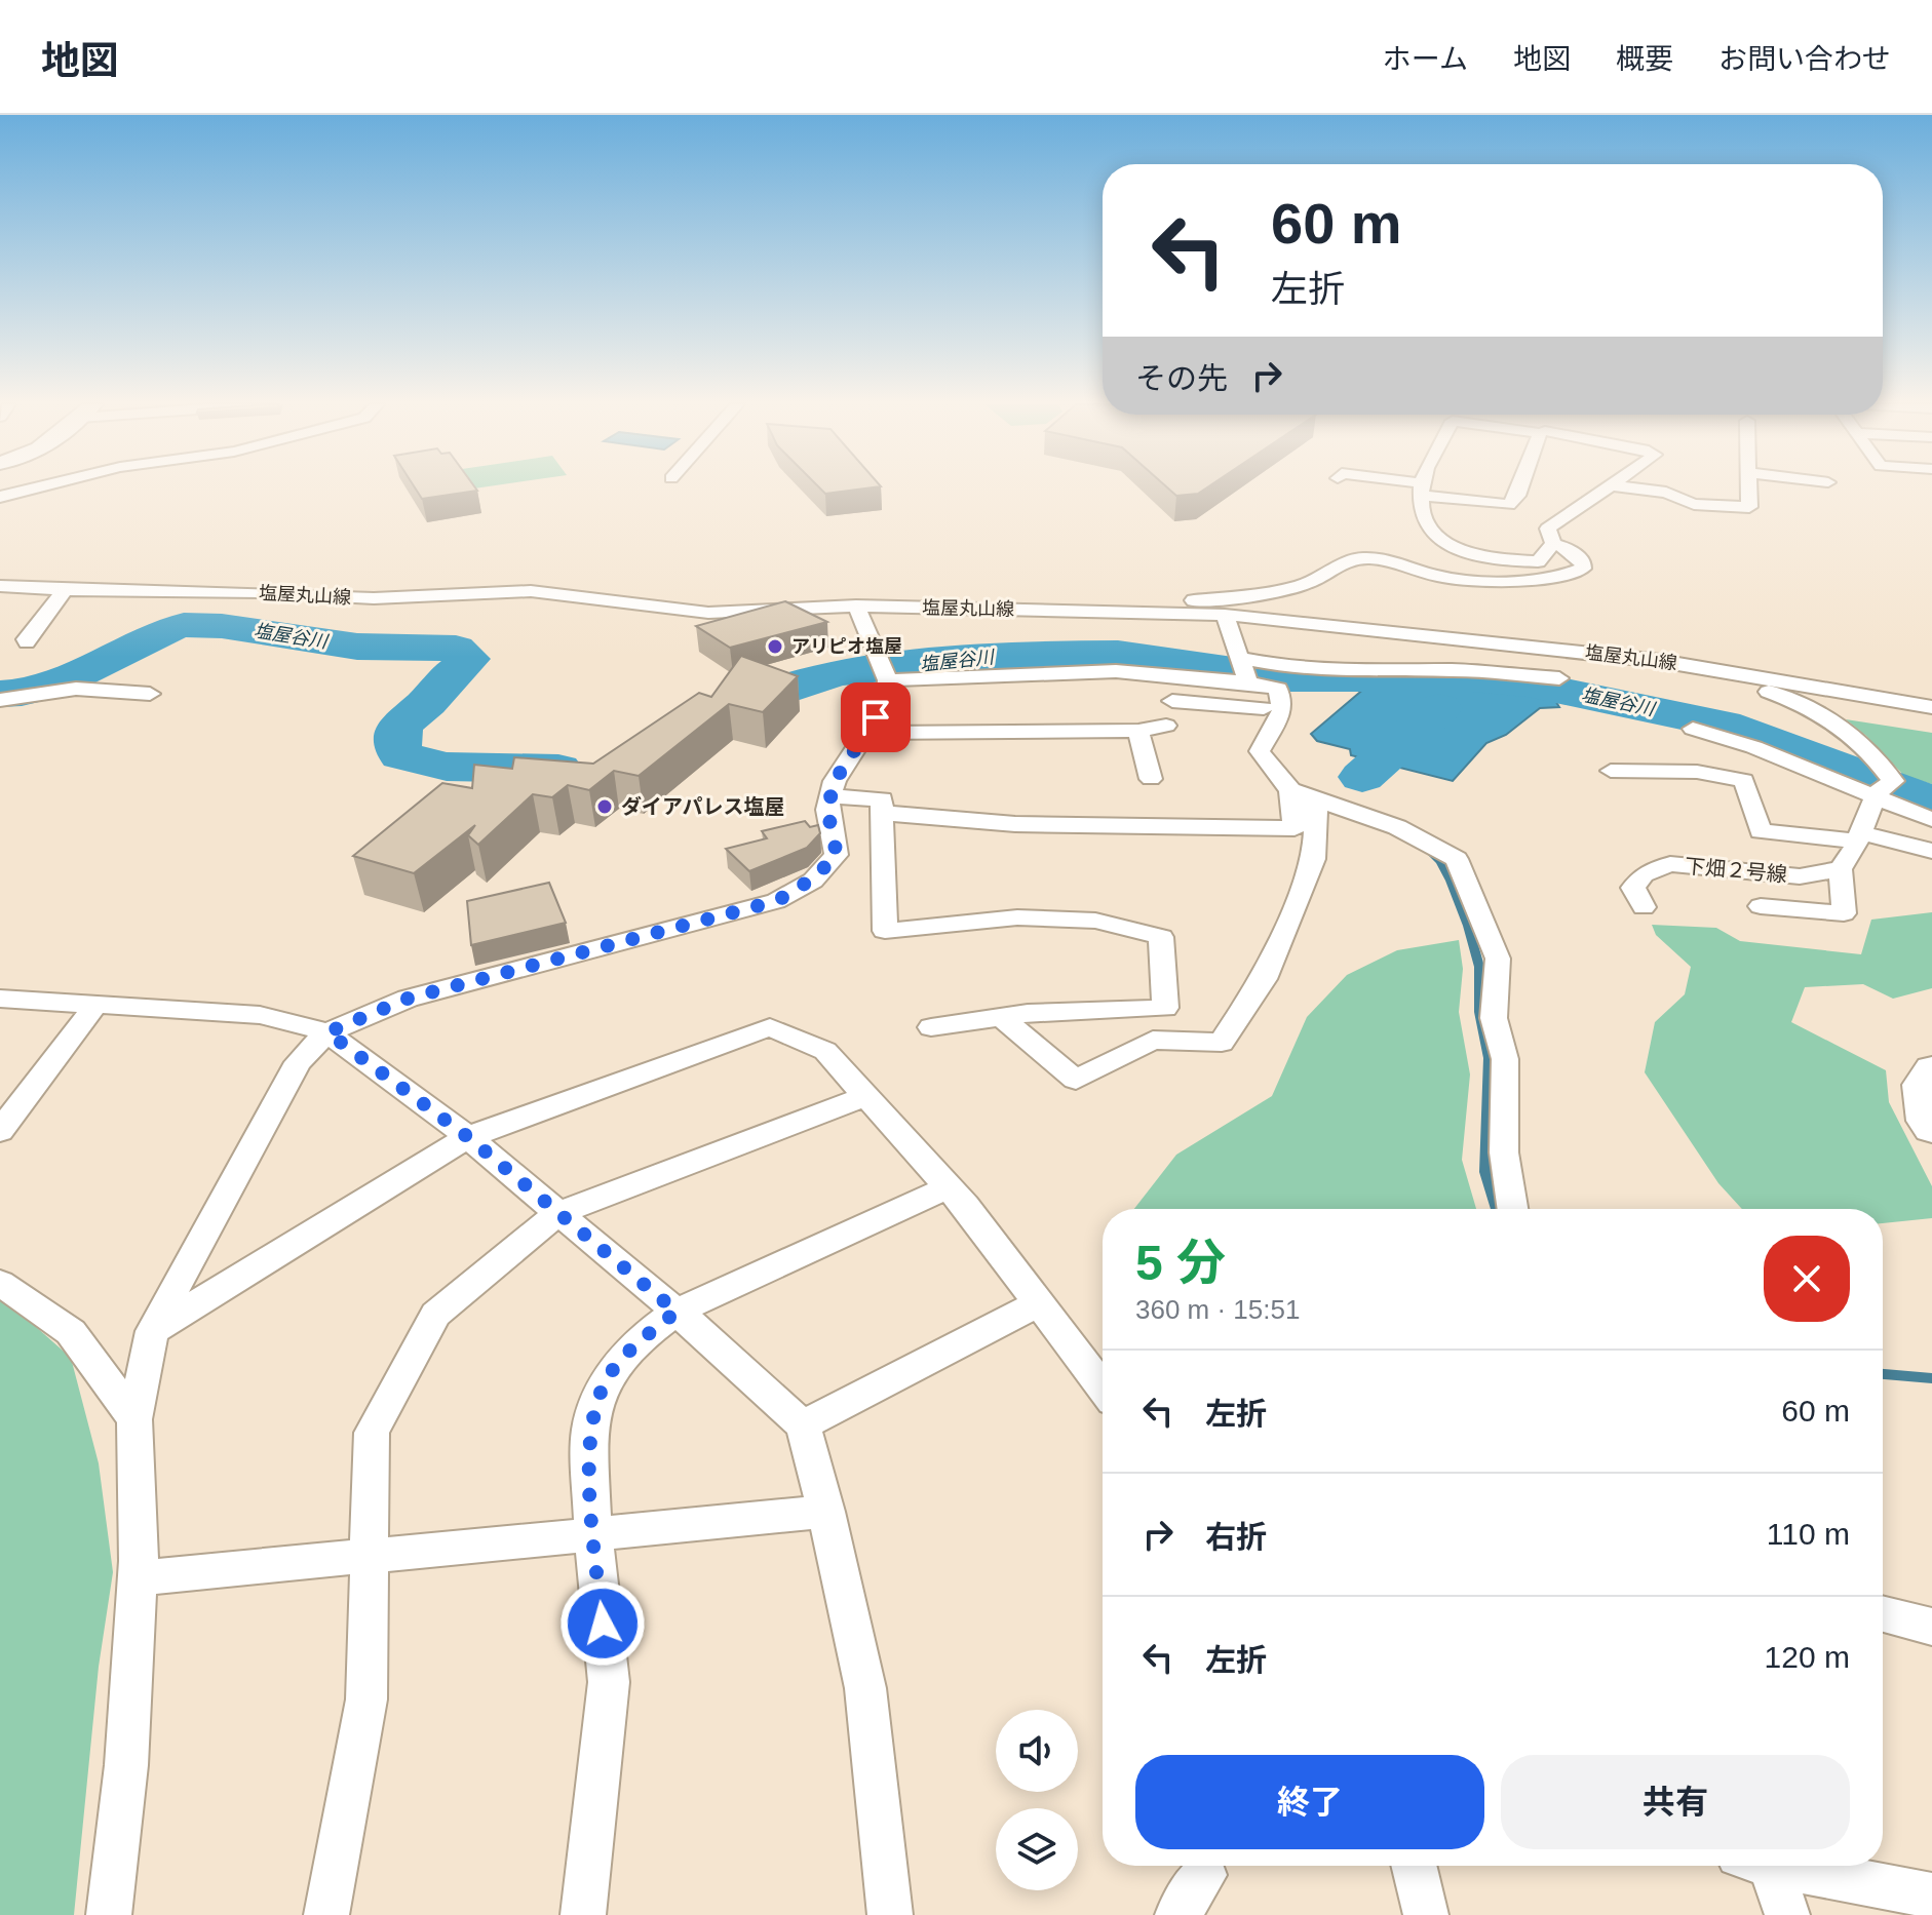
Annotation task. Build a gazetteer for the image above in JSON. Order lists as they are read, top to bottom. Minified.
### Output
{"streets":{"street":["塩屋丸山線","下畑２号線"]},"water":["塩屋谷川"],"places":["アリピオ塩屋","ダイアパレス塩屋"],"page":{"header":"地図","nav":["ホーム","地図","概要","お問い合わせ"],"turn":["60 m","左折"],"then":"その先","heading":["5 分","360 m · 15:51"],"list":[{"name":"左折","value":"60 m"},{"name":"右折","value":"110 m"},{"name":"左折","value":"120 m"}],"buttons":["終了","共有"]}}
